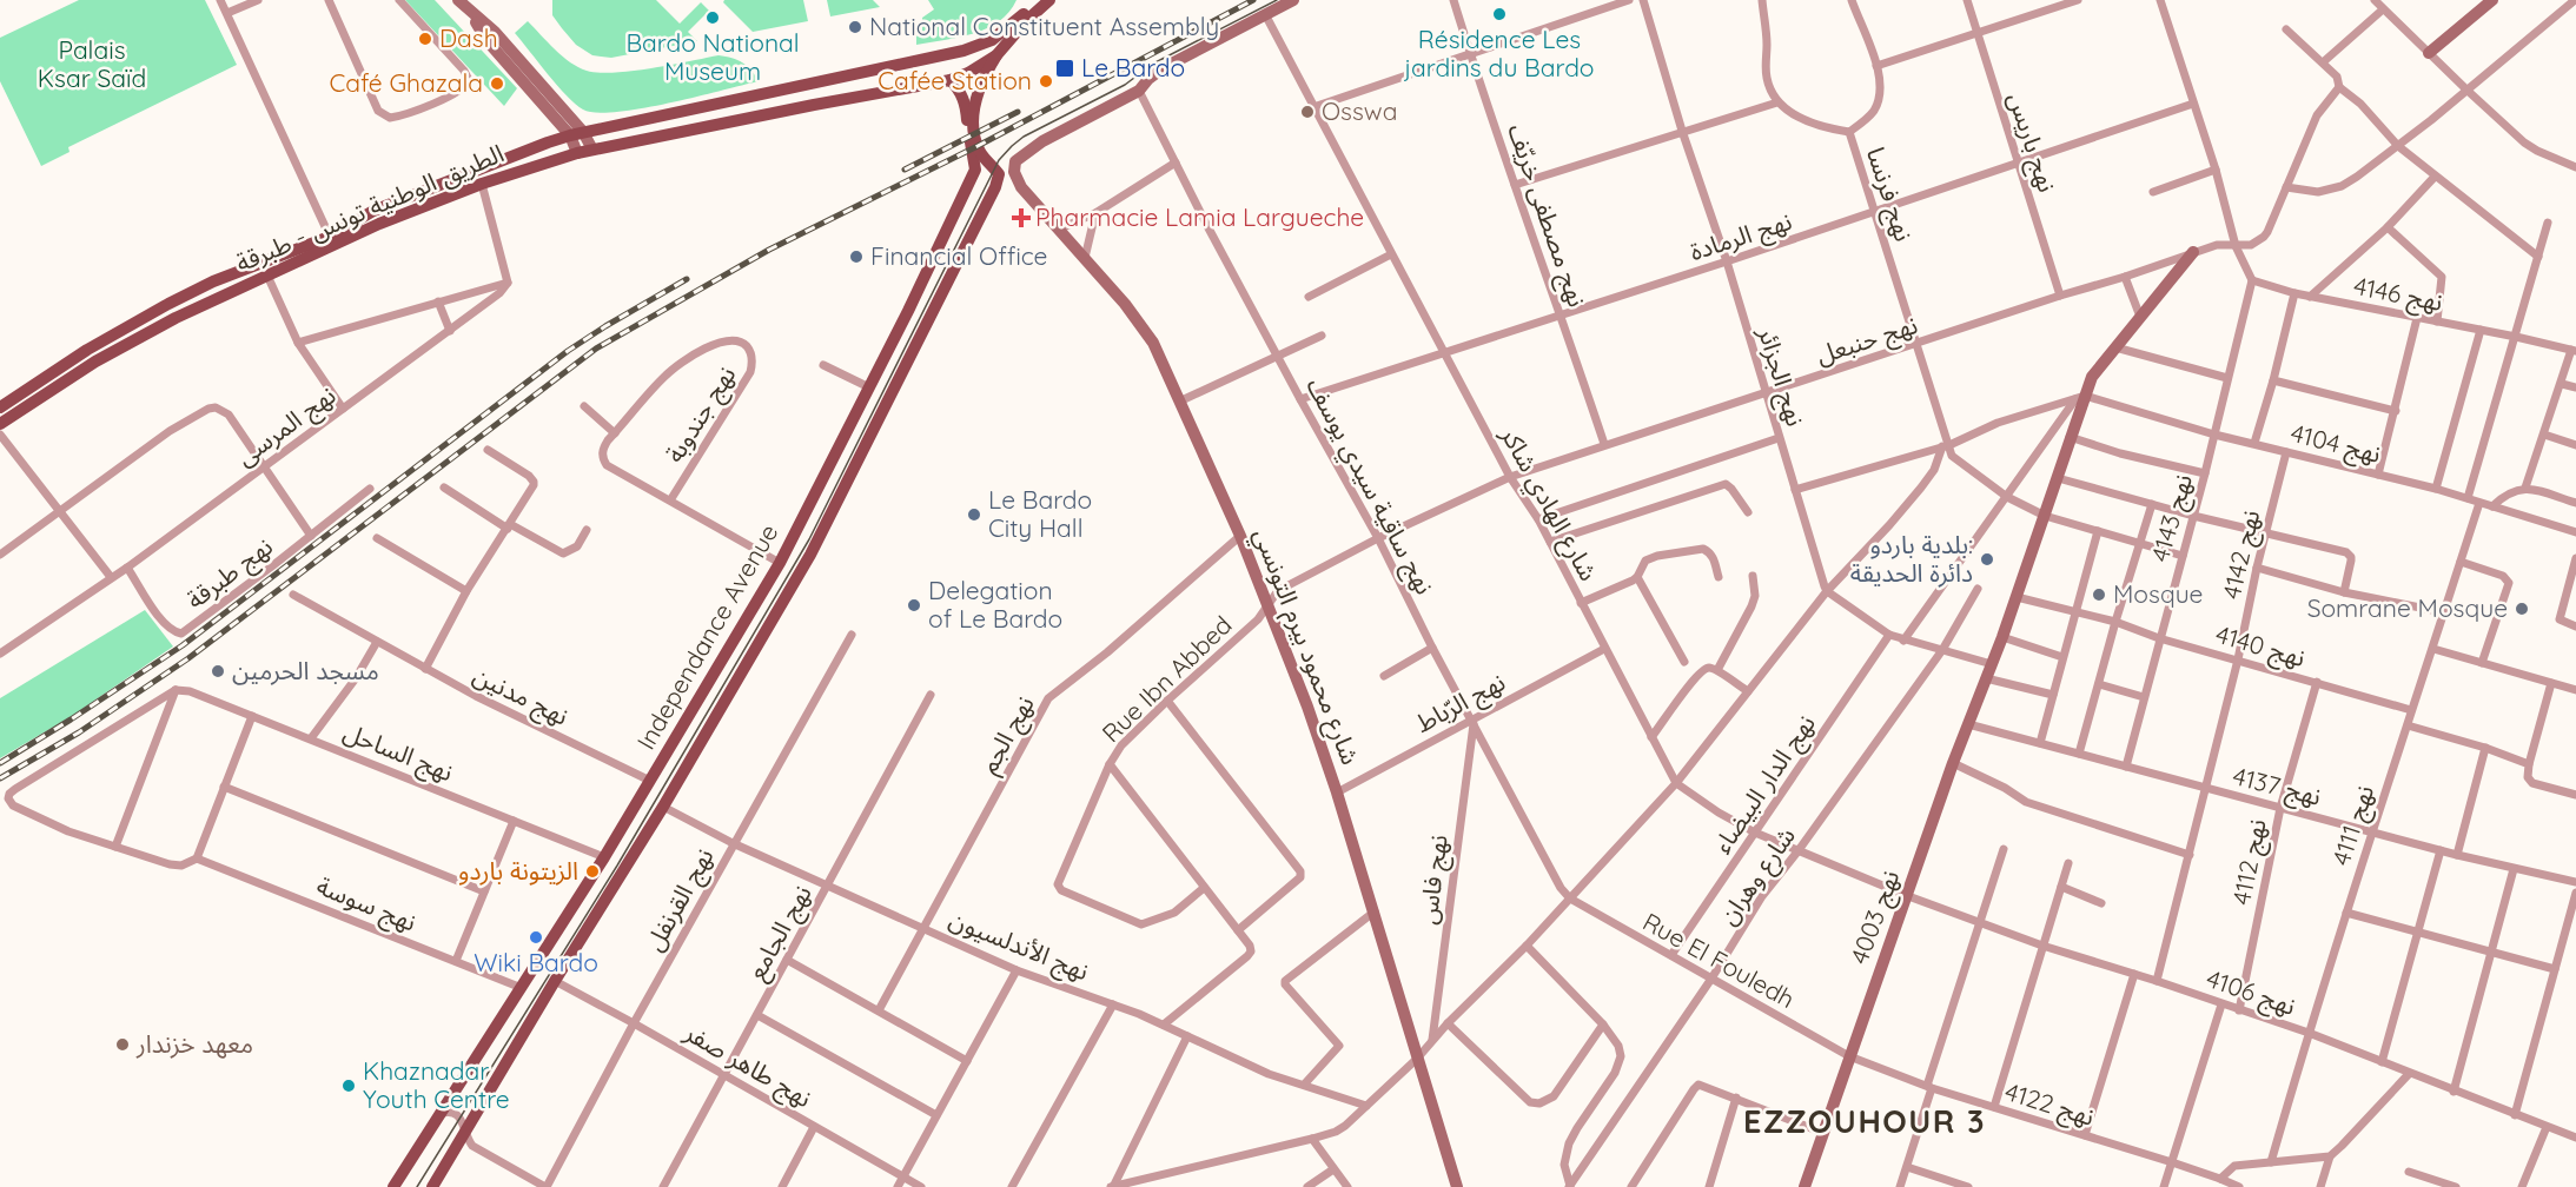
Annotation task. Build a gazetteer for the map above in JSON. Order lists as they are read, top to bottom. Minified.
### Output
{"streets":{"main road":["الطريق الوطنية تونس - طبرقة","Independance Avenue","شارع محمود بيرم التونسي","نهج 4003"],"street":["نهج باريس","نهج فرنسا","نهج مصطفى خريّف","نهج الرمادة","نهج 4146","نهج حنبعل","نهج الجزائر","نهج جندوبة","نهج المرسى","نهج 4104","نهج ساقية سيدي يوسف","شارع الهادي شاكر","نهج 4143","نهج 4142","نهج طبرقة","نهج 4140","Rue Ibn Abbed","نهج مدنين","نهج الرّباط","نهج الجم","نهج الساحل","نهج الدار البيضاء","نهج 4137","نهج 4111","نهج 4112","شارع وهران","نهج فاس","نهج القرنفل","نهج سوسة","نهج الجامع","نهج الأندلسيون","Rue El Fouledh","نهج 4106","نهج طاهر صفر","نهج 4122"]},"crossings":[["نهج باريس","نهج الرمادة"],["نهج باريس","نهج حنبعل"],["نهج فرنسا","نهج الرمادة"],["نهج فرنسا","نهج حنبعل"],["الطريق الوطنية تونس - طبرقة","Independance Avenue"],["نهج مصطفى خريّف","نهج الرمادة"],["نهج مصطفى خريّف","نهج حنبعل"],["نهج الرمادة","نهج الجزائر"],["نهج الرمادة","نهج ساقية سيدي يوسف"],["نهج الرمادة","شارع الهادي شاكر"],["نهج 4146","نهج 4143"],["نهج حنبعل","نهج الجزائر"],["نهج حنبعل","شارع الهادي شاكر"],["نهج حنبعل","Rue Ibn Abbed"],["نهج حنبعل","نهج 4003"],["نهج جندوبة","Independance Avenue"],["نهج المرسى","نهج طبرقة"],["نهج 4104","نهج 4143"],["نهج 4104","نهج 4142"],["نهج 4104","نهج 4111"],["نهج 4104","نهج 4003"],["نهج ساقية سيدي يوسف","شارع محمود بيرم التونسي"],["نهج ساقية سيدي يوسف","Rue Ibn Abbed"],["نهج ساقية سيدي يوسف","نهج الرّباط"],["نهج ساقية سيدي يوسف","نهج فاس"],["نهج ساقية سيدي يوسف","Rue El Fouledh"],["شارع الهادي شاكر","Rue Ibn Abbed"],["شارع الهادي شاكر","نهج الرّباط"],["شارع الهادي شاكر","نهج الدار البيضاء"],["شارع الهادي شاكر","شارع وهران"],["شارع الهادي شاكر","نهج 4003"],["شارع الهادي شاكر","نهج 4106"],["نهج 4143","نهج 4140"],["نهج 4143","نهج 4137"],["نهج 4142","نهج 4140"],["نهج 4142","نهج 4137"],["نهج 4142","نهج 4106"],["Independance Avenue","نهج مدنين"],["Independance Avenue","نهج الساحل"],["Independance Avenue","نهج سوسة"],["شارع محمود بيرم التونسي","Rue Ibn Abbed"],["شارع محمود بيرم التونسي","نهج الرّباط"],["شارع محمود بيرم التونسي","نهج الجم"],["نهج 4140","نهج 4111"],["نهج 4140","نهج 4112"],["نهج 4140","نهج 4003"],["نهج الرّباط","نهج فاس"],["نهج الجم","نهج الأندلسيون"],["نهج الدار البيضاء","Rue El Fouledh"],["نهج 4137","نهج 4111"],["نهج 4137","نهج 4112"],["نهج 4137","نهج 4003"],["نهج 4111","نهج 4106"],["نهج 4112","نهج 4106"],["شارع وهران","Rue El Fouledh"],["نهج القرنفل","نهج الأندلسيون"],["نهج القرنفل","نهج طاهر صفر"],["نهج 4003","Rue El Fouledh"],["نهج 4003","نهج 4106"],["نهج 4003","نهج 4122"],["نهج الجامع","نهج الأندلسيون"],["نهج الجامع","نهج طاهر صفر"],["Rue El Fouledh","نهج 4122"]],"districts":["EZZOUHOUR 3"],"parks":["Palais Ksar Saïd"],"places":{"other":["Résidence Les jardins du Bardo","Bardo National Museum","National Constituent Assembly","Dash","Cafée Station","Café Ghazala","Osswa","Financial Office","Le Bardo City Hall","بلدية باردو: دائرة الحديقة","Mosque","Delegation of Le Bardo","Somrane Mosque","مسجد الحرمين","الزيتونة باردو","Wiki Bardo","معهد خزندار","Khaznadar Youth Centre"],"transit":["Le Bardo"],"health":["Pharmacie Lamia Largueche"]}}
